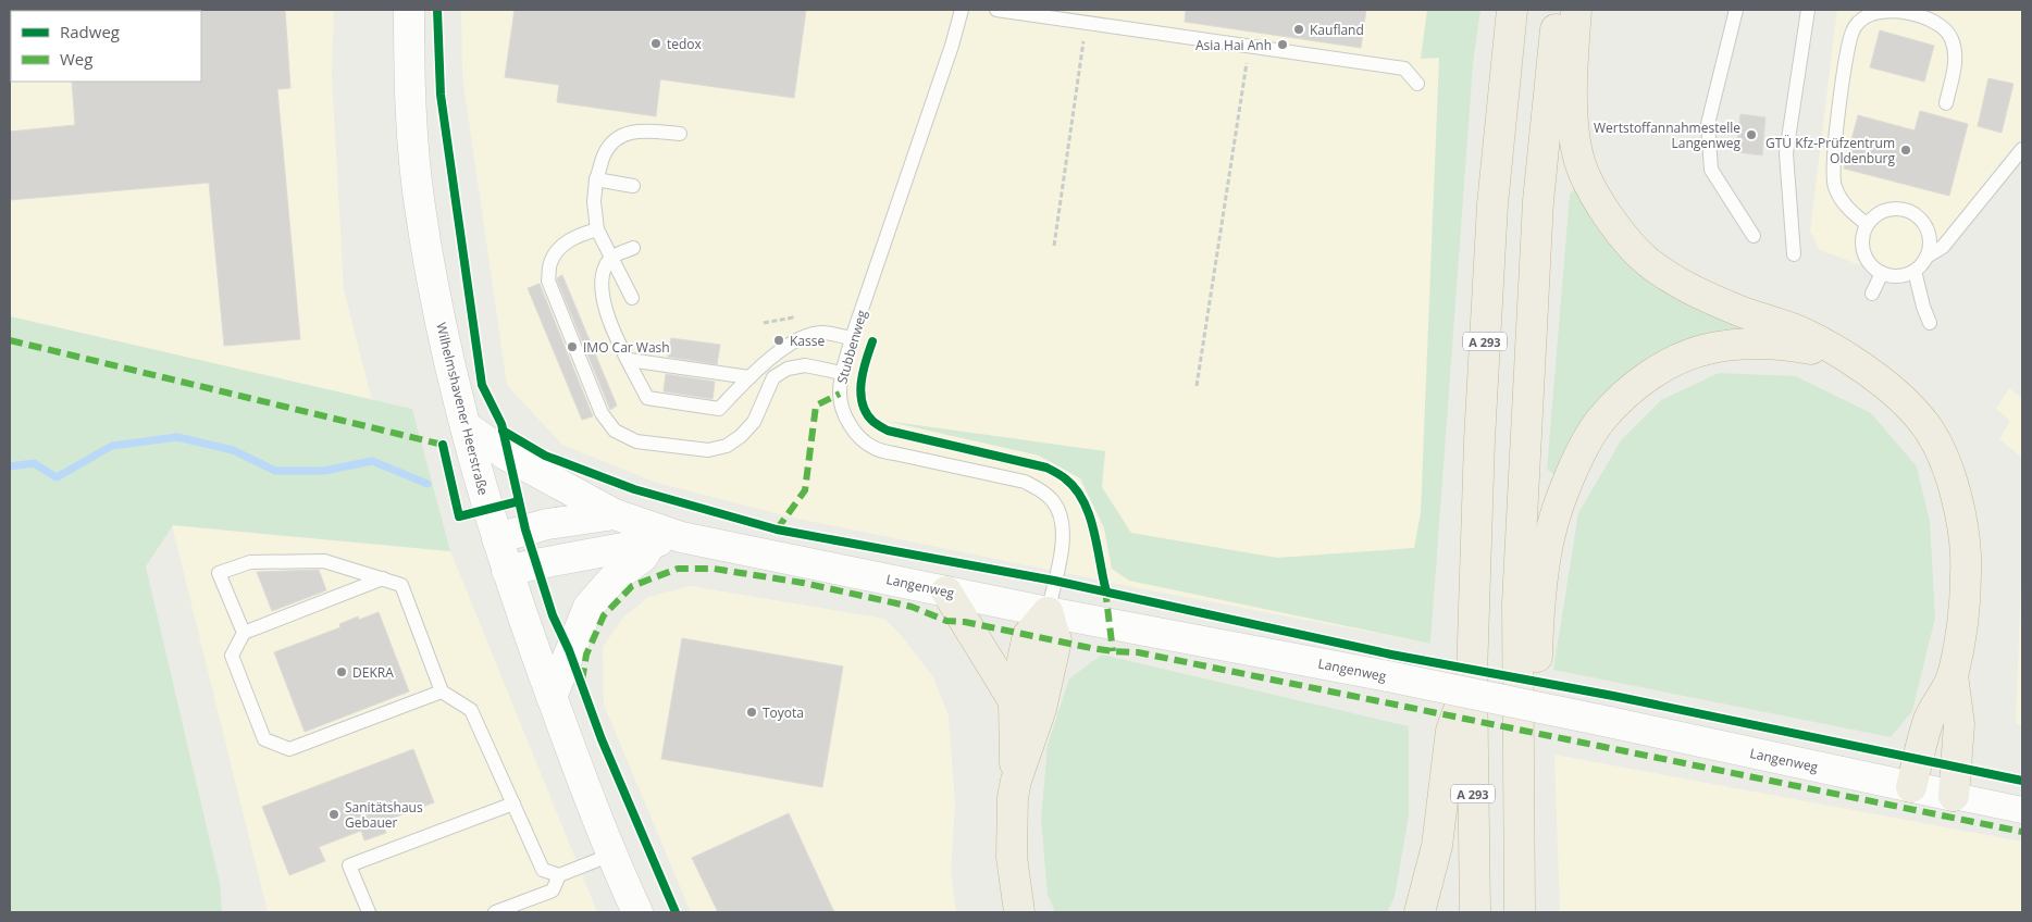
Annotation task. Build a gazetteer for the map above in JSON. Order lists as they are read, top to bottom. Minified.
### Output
{"streets":{"highway":["A 293"],"street":["Wilhelmshavener Heerstraße","Langenweg"],"lane":["Stubbenweg"]},"crossings":[["Stubbenweg","Langenweg"],["Wilhelmshavener Heerstraße","Langenweg"]],"places":["Kaufland","tedox","Asia Hai Anh","Wertstoffannahmestelle Langenweg","GTÜ Kfz-Prüfzentrum Oldenburg","Kasse","IMO Car Wash","DEKRA","Toyota","Sanitätshaus Gebauer"],"legend":["Radweg","Weg"]}
